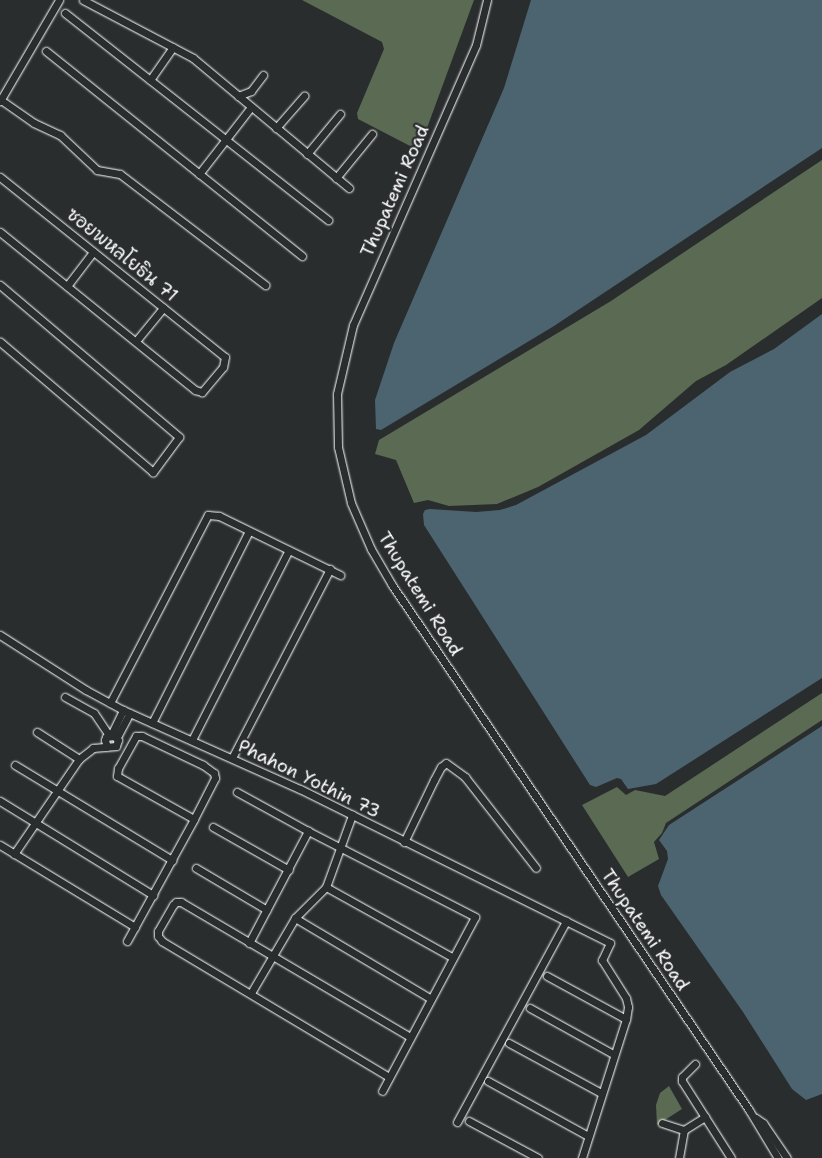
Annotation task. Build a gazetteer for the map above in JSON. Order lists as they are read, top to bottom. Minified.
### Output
{"streets":{"street":["Thupatemi Road","ซอยพหลโยธิน 71","Phahon Yothin 73"]}}
